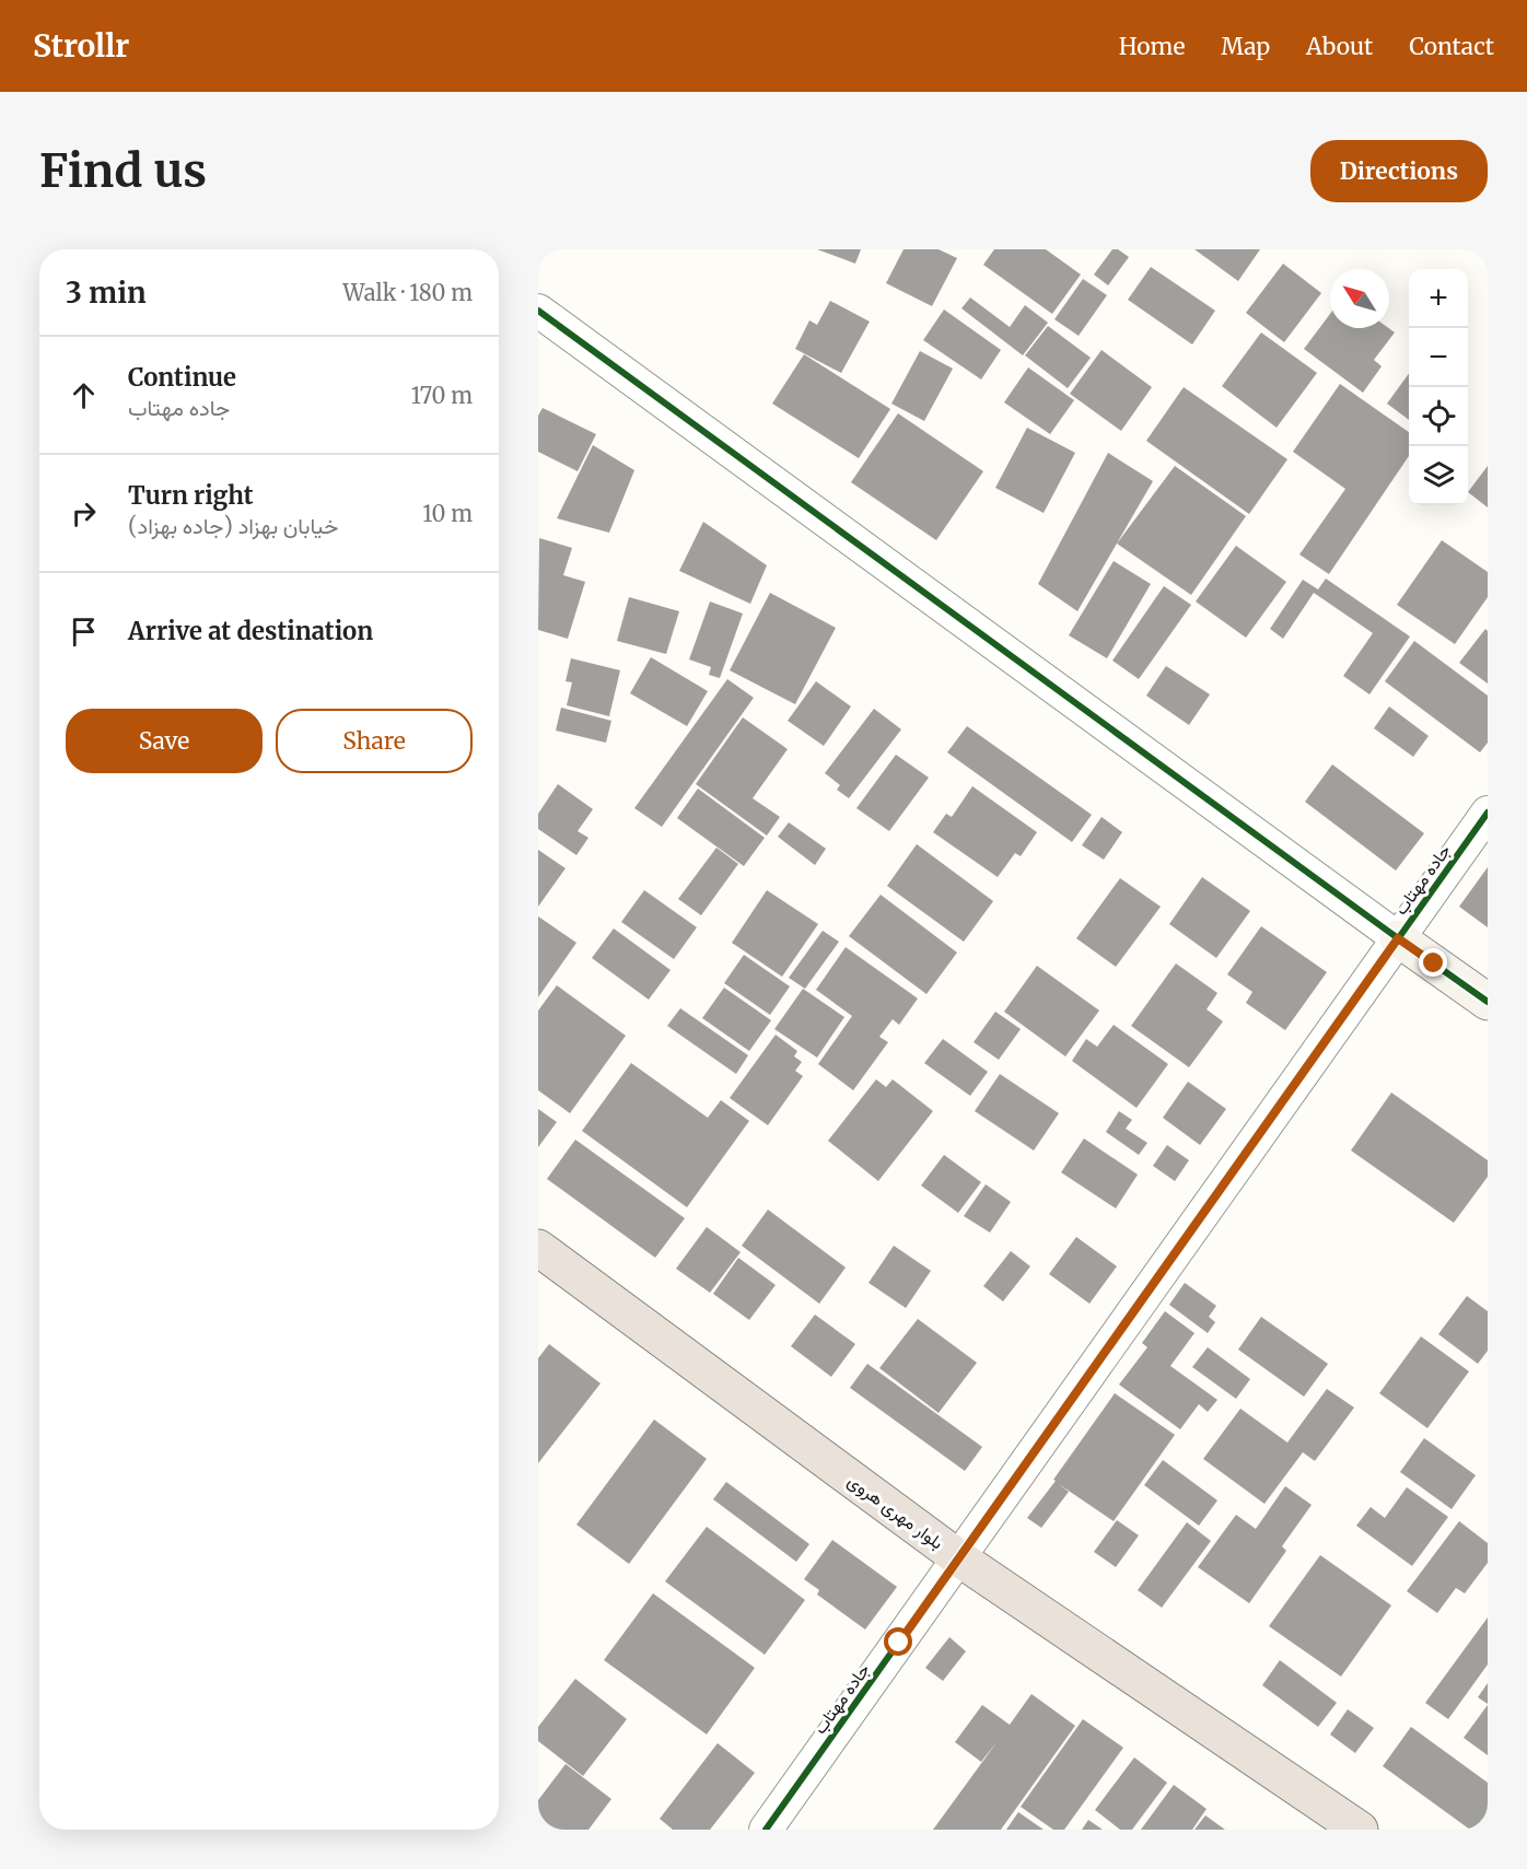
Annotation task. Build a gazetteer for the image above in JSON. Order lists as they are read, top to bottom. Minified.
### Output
{"streets":{"highway":["بلوار مهری هروی"],"street":["جاده مهتاب"]},"crossings":[["جاده مهتاب","بلوار مهری هروی"]],"north":"top left","page":{"header":"Strollr","nav":["Home","Map","About","Contact"],"buttons":["Directions",["Save","Share"]],"title":"Find us","heading":["3 min","Walk · 180 m"],"map_buttons":["+","−"],"list":[["Continue","جاده مهتاب","170 m"],["Turn right","خیابان بهزاد (جاده بهزاد)","10 m"],"Arrive at destination"]}}
